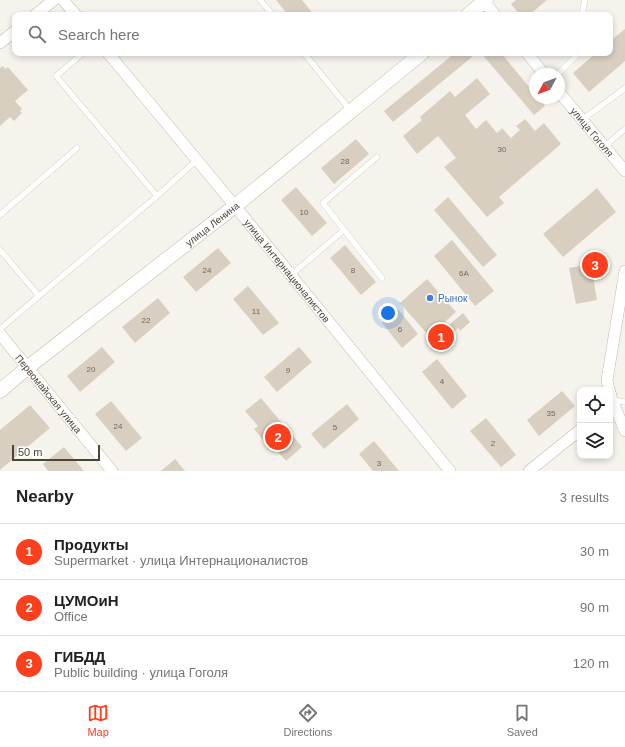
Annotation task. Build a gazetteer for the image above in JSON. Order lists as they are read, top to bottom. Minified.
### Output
{"streets":{"street":["улица Гоголя","улица Ленина","улица Интернационалистов","Первомайская улица"]},"crossings":[["улица Ленина","улица Интернационалистов"],["улица Ленина","Первомайская улица"]],"places":["Рынок"],"house_numbers":["30","28","10","24","8","6А","11","22","6","20","9","4","35","24","5","2","3"],"scale_bar":"50 m","north":"bottom left","page":{"search":"Search here","pins":["3","1","2"],"scale":"50 m","heading":["Nearby","3 results"],"list":[{"mark":"1","name":"Продукты","note":"Supermarket · улица Интернационалистов","value":"30 m"},{"mark":"2","name":"ЦУМОиН","note":"Office","value":"90 m"},{"mark":"3","name":"ГИБДД","note":"Public building · улица Гоголя","value":"120 m"}],"nav":["Map","Directions","Saved"]}}
